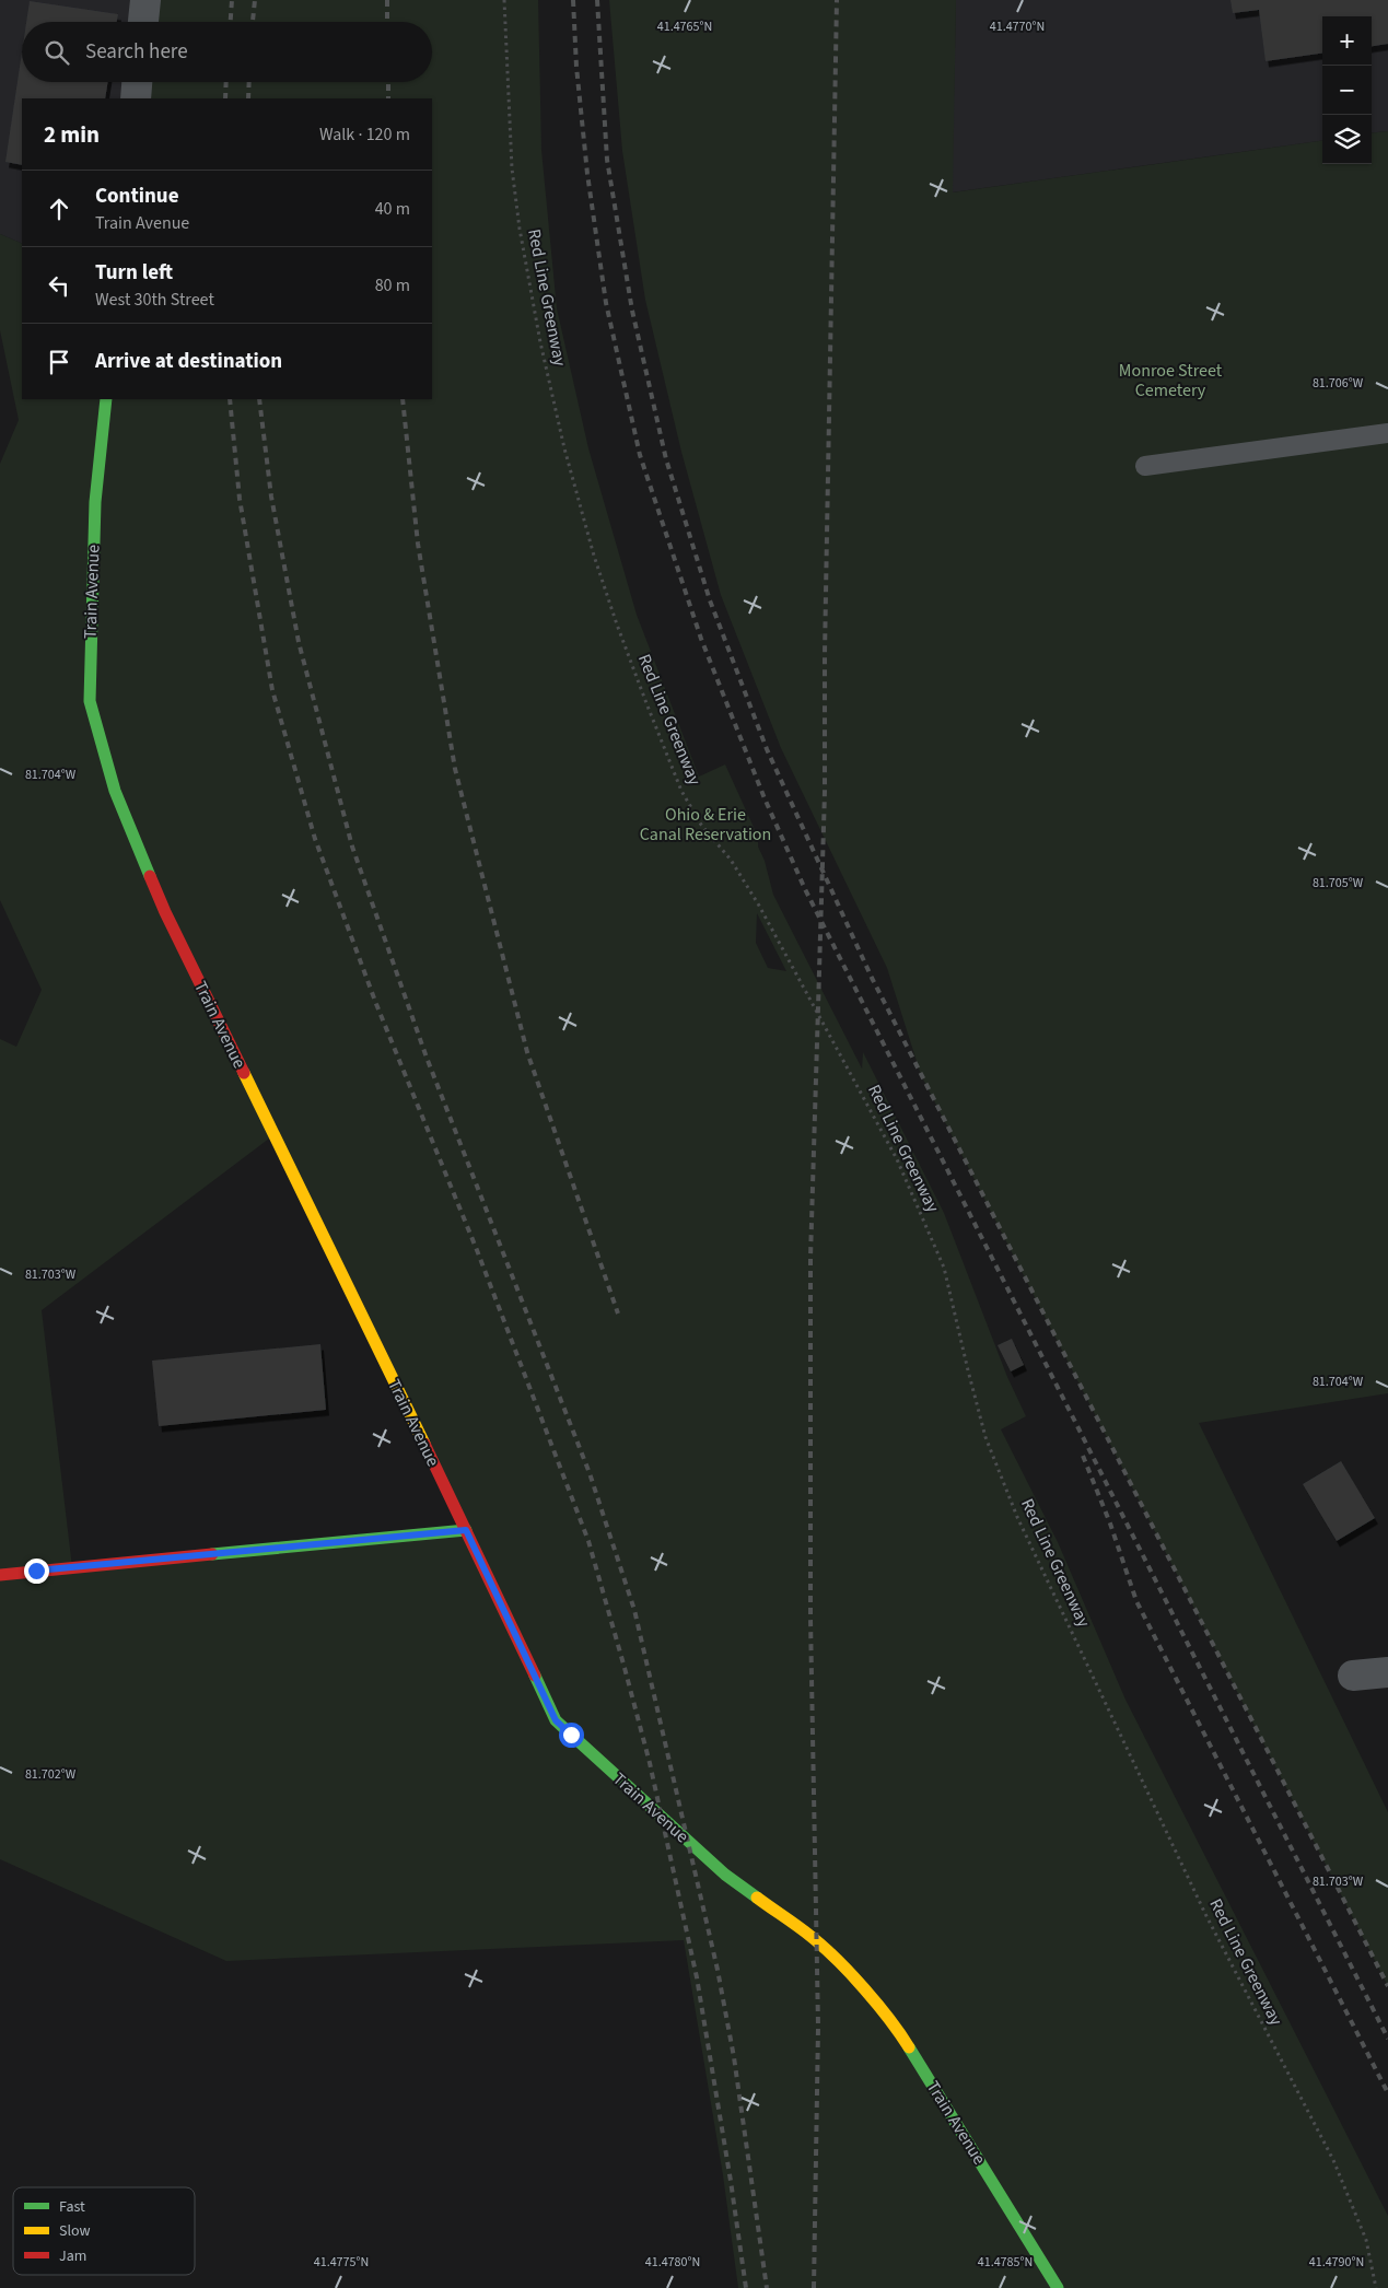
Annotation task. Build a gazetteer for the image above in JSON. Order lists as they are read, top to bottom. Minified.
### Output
{"streets":{"street":["Train Avenue"],"path":["Red Line Greenway"]},"parks":["Monroe Street Cemetery","Ohio & Erie Canal Reservation"],"legend":["Fast","Slow","Jam"],"page":{"map_buttons":["+","−"],"search":"Search here","heading":["2 min","Walk · 120 m"],"list":[["Continue","Train Avenue","40 m"],["Turn left","West 30th Street","80 m"],"Arrive at destination"]},"coordinates":["41.4765°N","41.4770°N","81.706°W","81.704°W","81.705°W","81.703°W","81.702°W","41.4775°N","41.4780°N","41.4785°N","41.4790°N"]}
